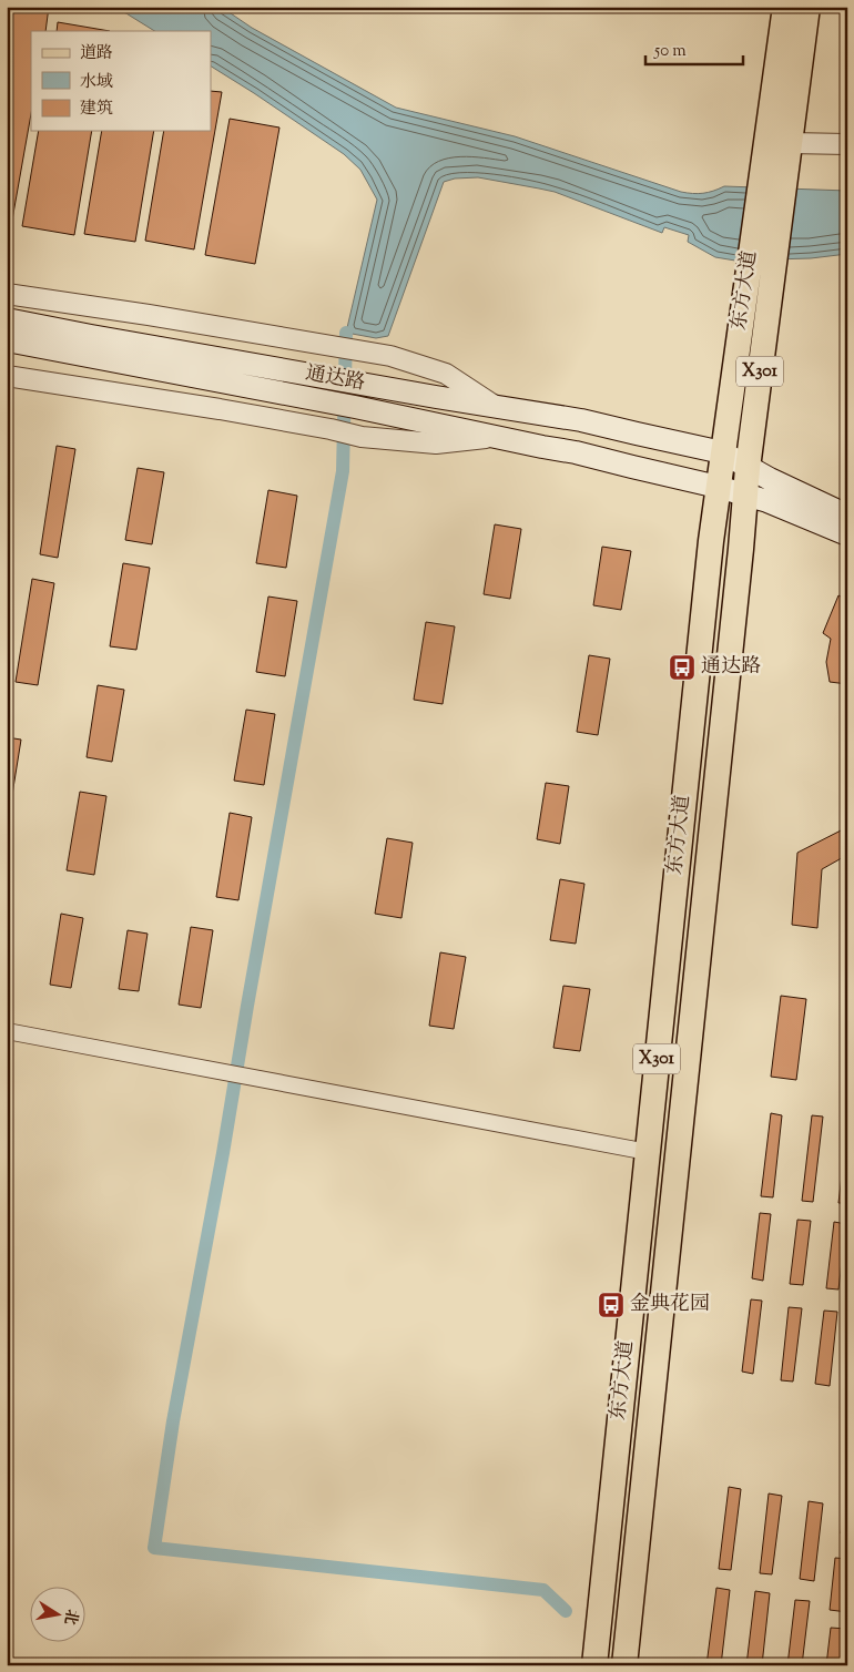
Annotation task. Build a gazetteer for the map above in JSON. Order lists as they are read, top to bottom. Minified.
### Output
{"streets":{"main road":["东方大道","X301","通达路"]},"crossings":[["东方大道","通达路"]],"places":{"bus stop":["通达路","金典花园"]},"legend":["道路","水域","建筑"],"scale_bar":"50 m","north":"right"}
